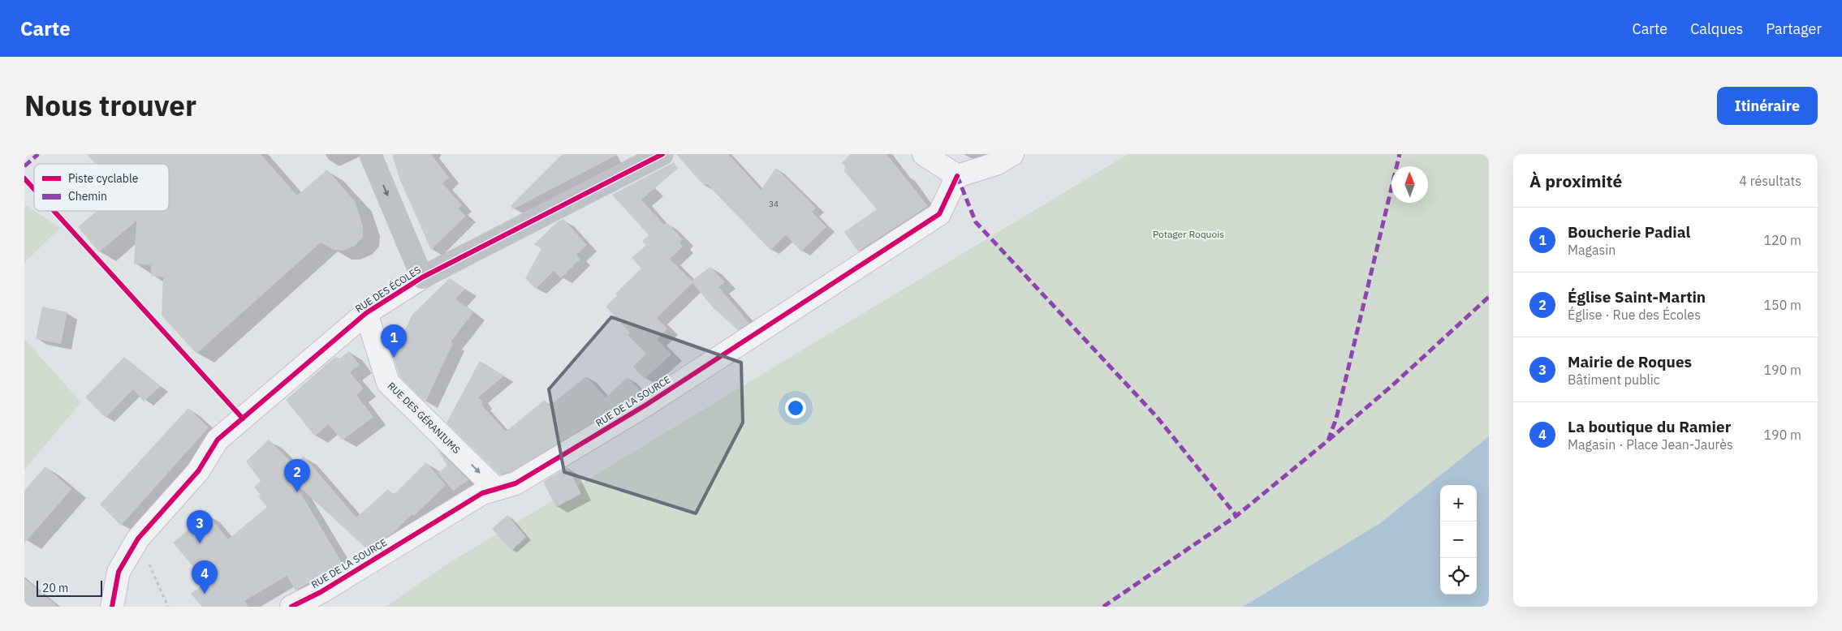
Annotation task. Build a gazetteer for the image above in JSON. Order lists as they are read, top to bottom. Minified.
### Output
{"streets":{"street":["RUE DES ÉCOLES","RUE DE LA SOURCE","RUE DES GÉRANIUMS"]},"crossings":[["RUE DES ÉCOLES","RUE DES GÉRANIUMS"],["RUE DE LA SOURCE","RUE DES GÉRANIUMS"]],"one_way":["RUE DES GÉRANIUMS"],"parks":["Potager Roquois"],"house_numbers":["34"],"legend":["Piste cyclable","Chemin"],"scale_bar":"20 m","north":"top","page":{"header":"Carte","nav":["Carte","Calques","Partager"],"title":"Nous trouver","buttons":"Itinéraire","heading":["À proximité","4 résultats"],"list":[{"mark":"1","name":"Boucherie Padial","note":"Magasin","value":"120 m"},{"mark":"2","name":"Église Saint-Martin","note":"Église · Rue des Écoles","value":"150 m"},{"mark":"3","name":"Mairie de Roques","note":"Bâtiment public","value":"190 m"},{"mark":"4","name":"La boutique du Ramier","note":"Magasin · Place Jean-Jaurès","value":"190 m"}],"pins":["1","2","3","4"],"map_buttons":["+","−"],"scale":"20 m"}}
